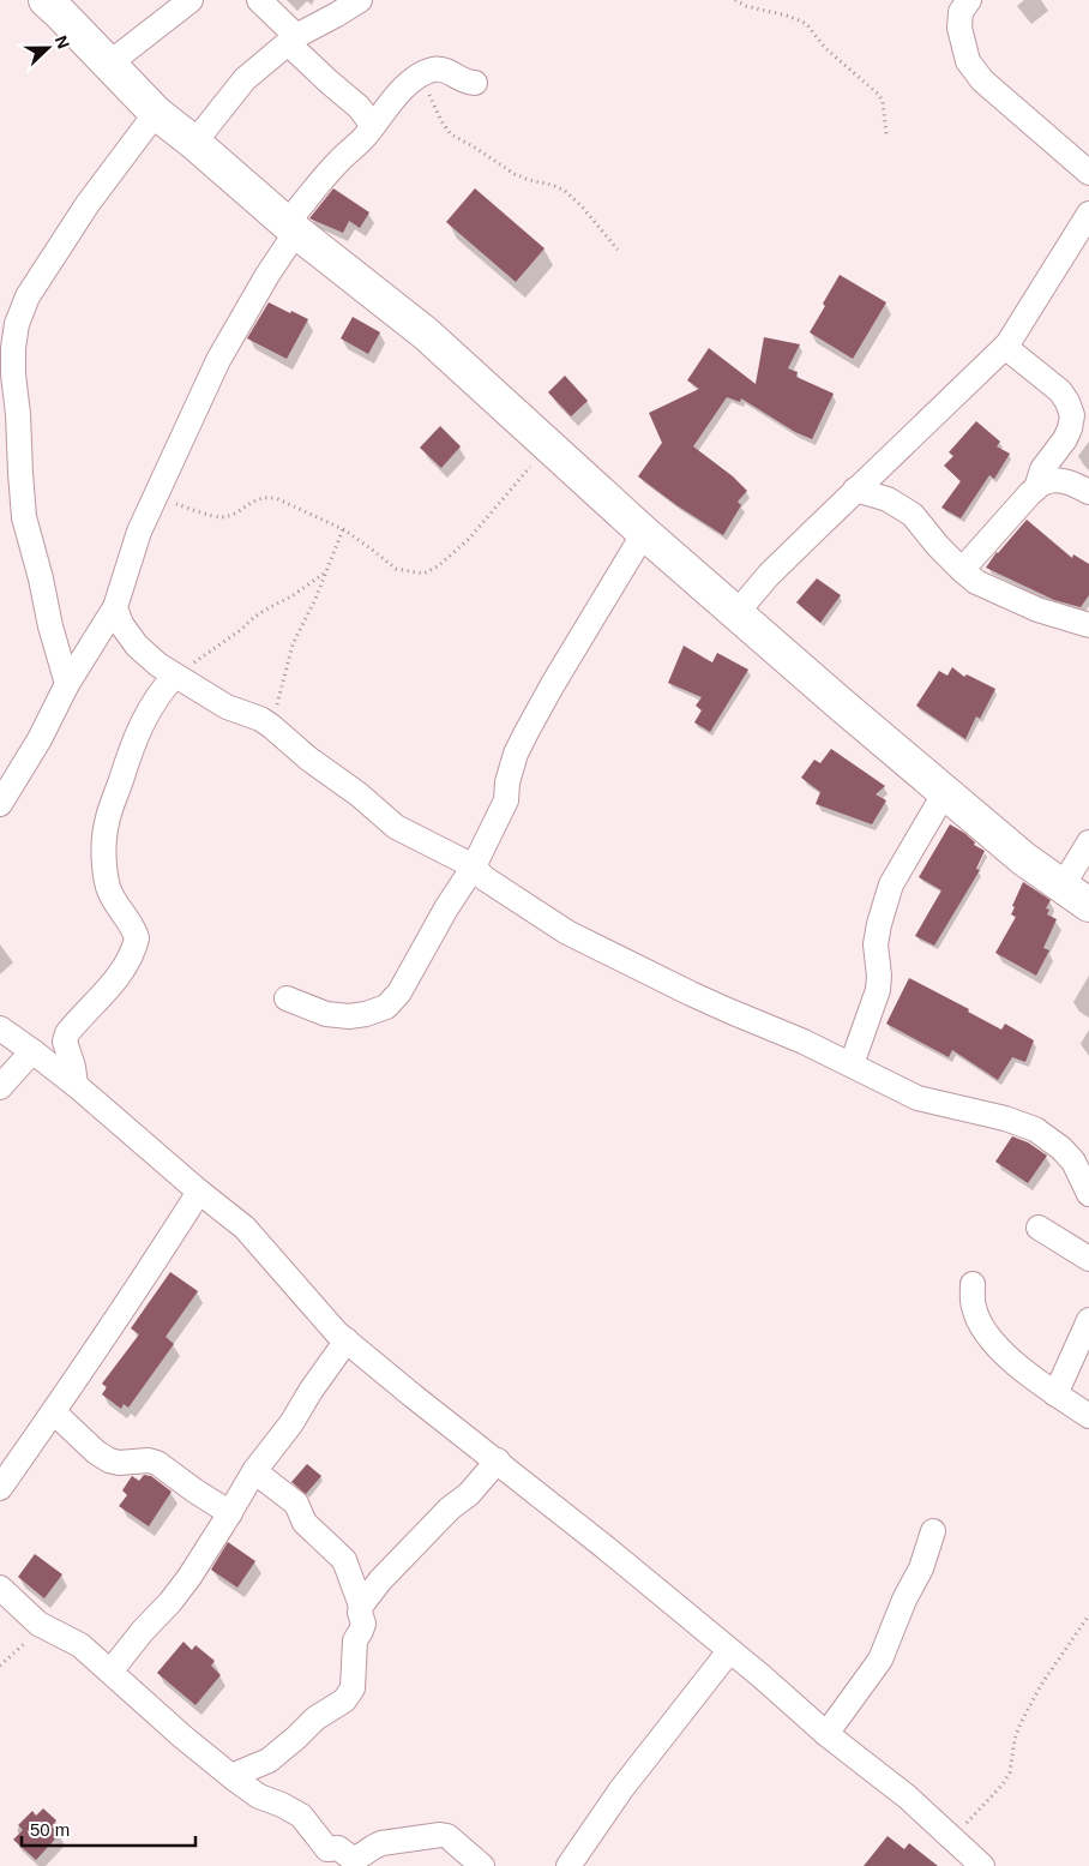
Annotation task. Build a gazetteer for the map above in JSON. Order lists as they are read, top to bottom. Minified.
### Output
{"scale_bar":"50 m","north":"right"}
